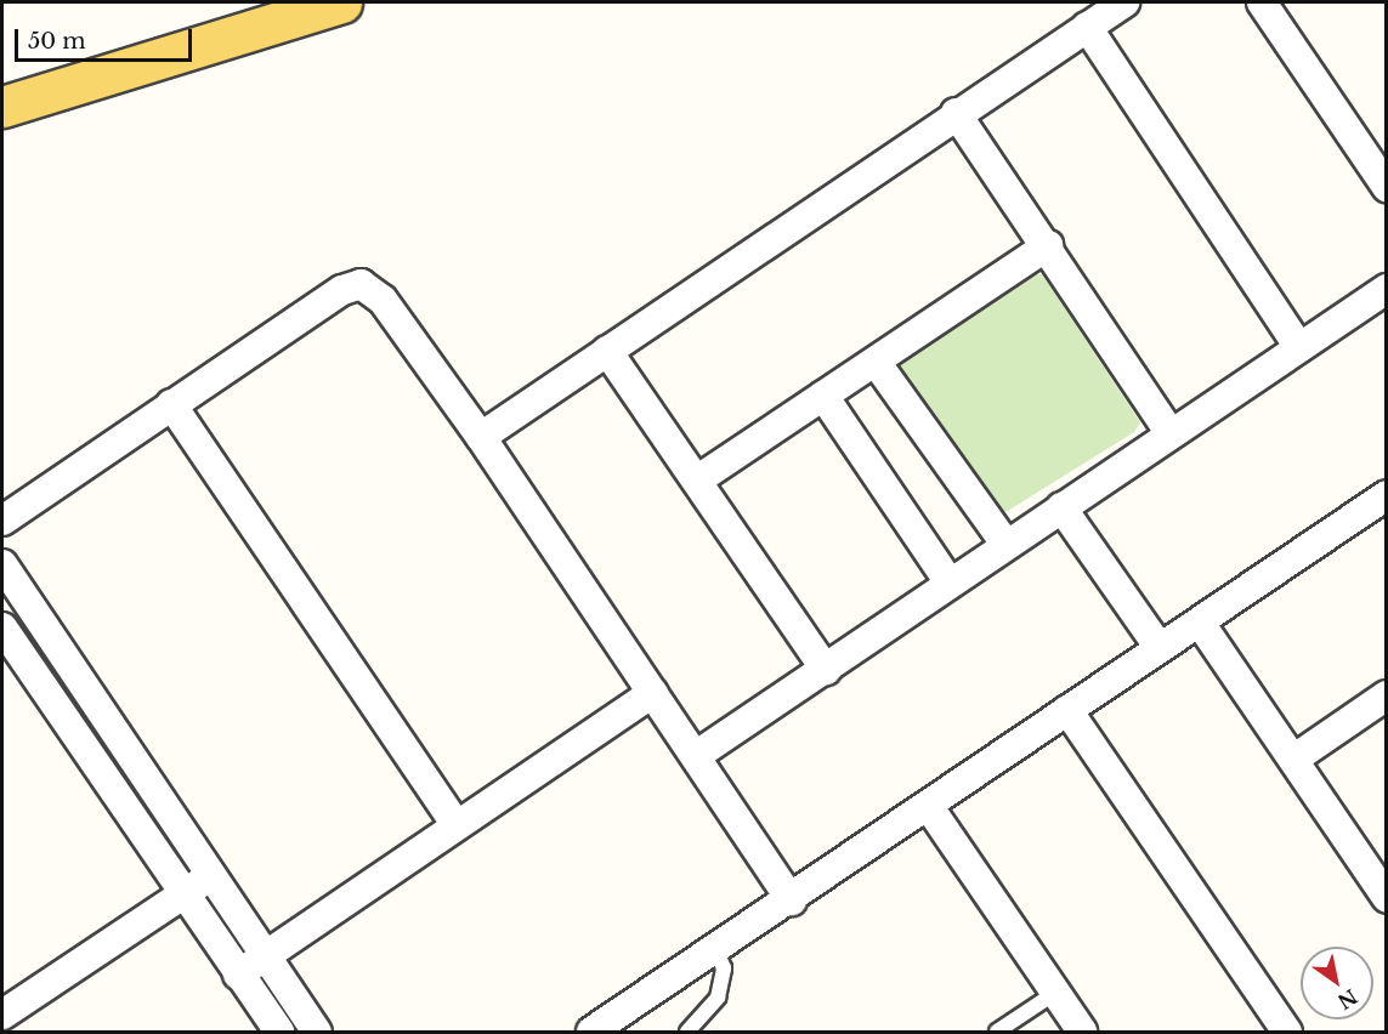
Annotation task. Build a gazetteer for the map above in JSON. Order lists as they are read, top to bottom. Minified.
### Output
{"scale_bar":"50 m","north":"bottom right"}
